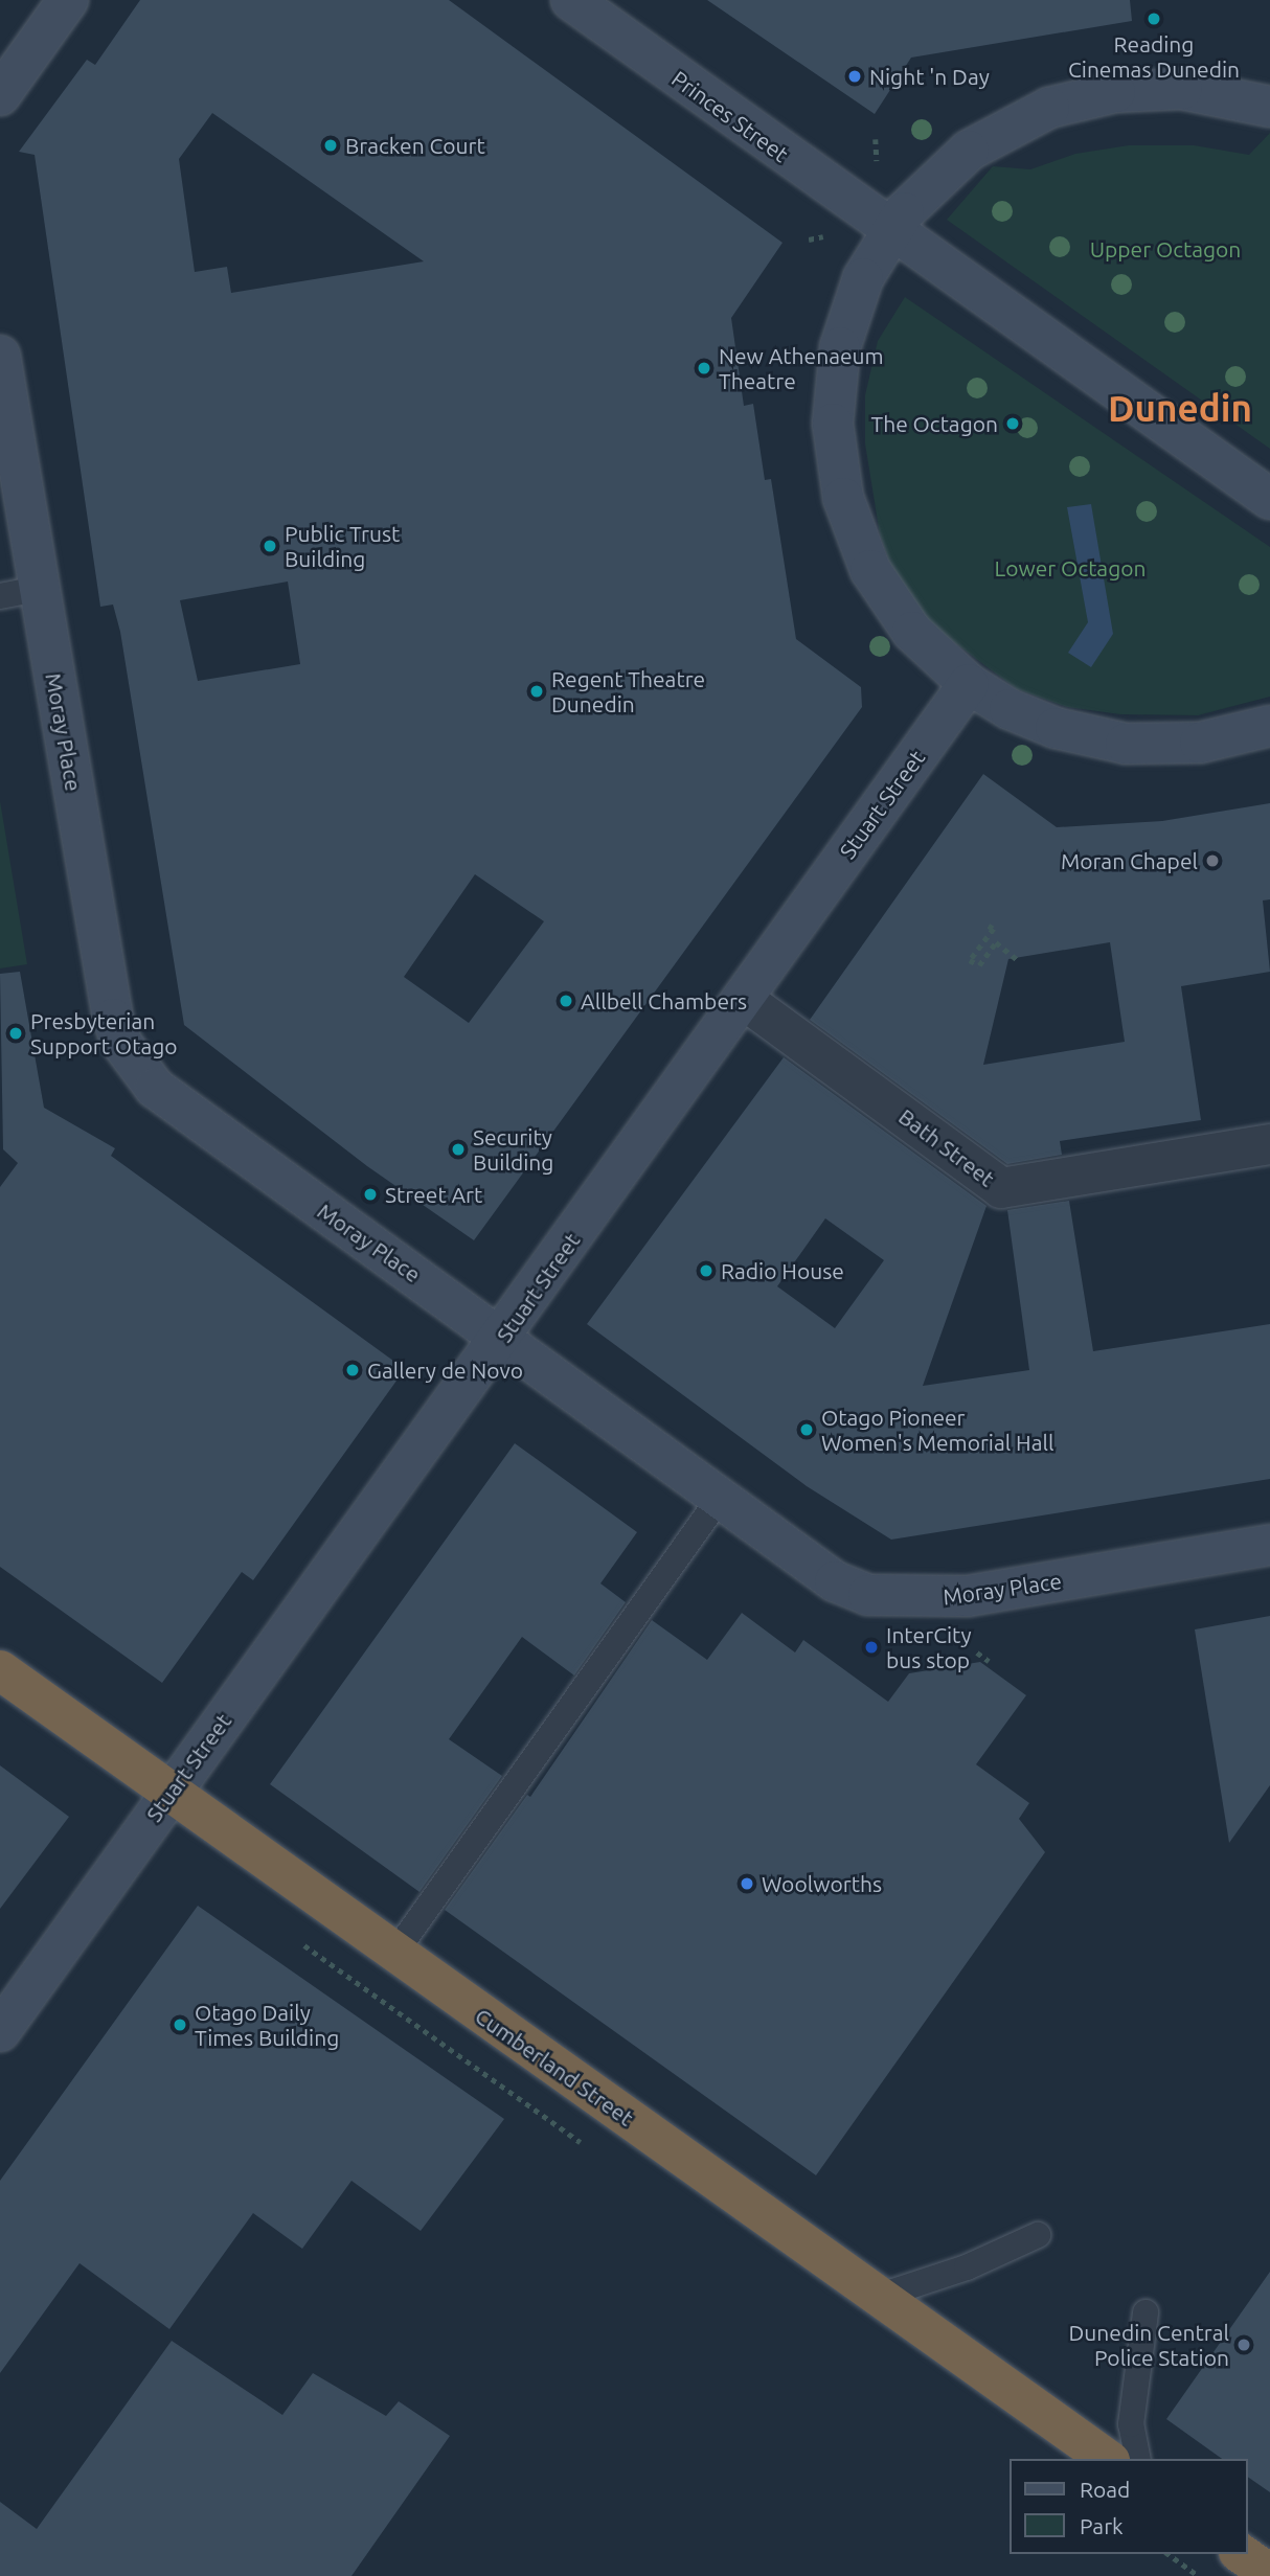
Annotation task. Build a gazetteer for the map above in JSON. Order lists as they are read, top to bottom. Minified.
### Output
{"streets":{"highway":["Cumberland Street"],"main road":["Princes Street","Moray Place","Stuart Street"],"street":["Bath Street"]},"crossings":[["Moray Place","Stuart Street"],["Stuart Street","Bath Street"],["Stuart Street","Cumberland Street"]],"districts":["Dunedin"],"parks":["Upper Octagon","Lower Octagon"],"places":["Reading Cinemas Dunedin","Night 'n Day","Bracken Court","New Athenaeum Theatre","The Octagon","Public Trust Building","Regent Theatre Dunedin","Moran Chapel","Allbell Chambers","Presbyterian Support Otago","Security Building","Street Art","Radio House","Gallery de Novo","Otago Pioneer Women's Memorial Hall","InterCity bus stop","Woolworths","Otago Daily Times Building","Dunedin Central Police Station"],"legend":["Road","Park"]}
